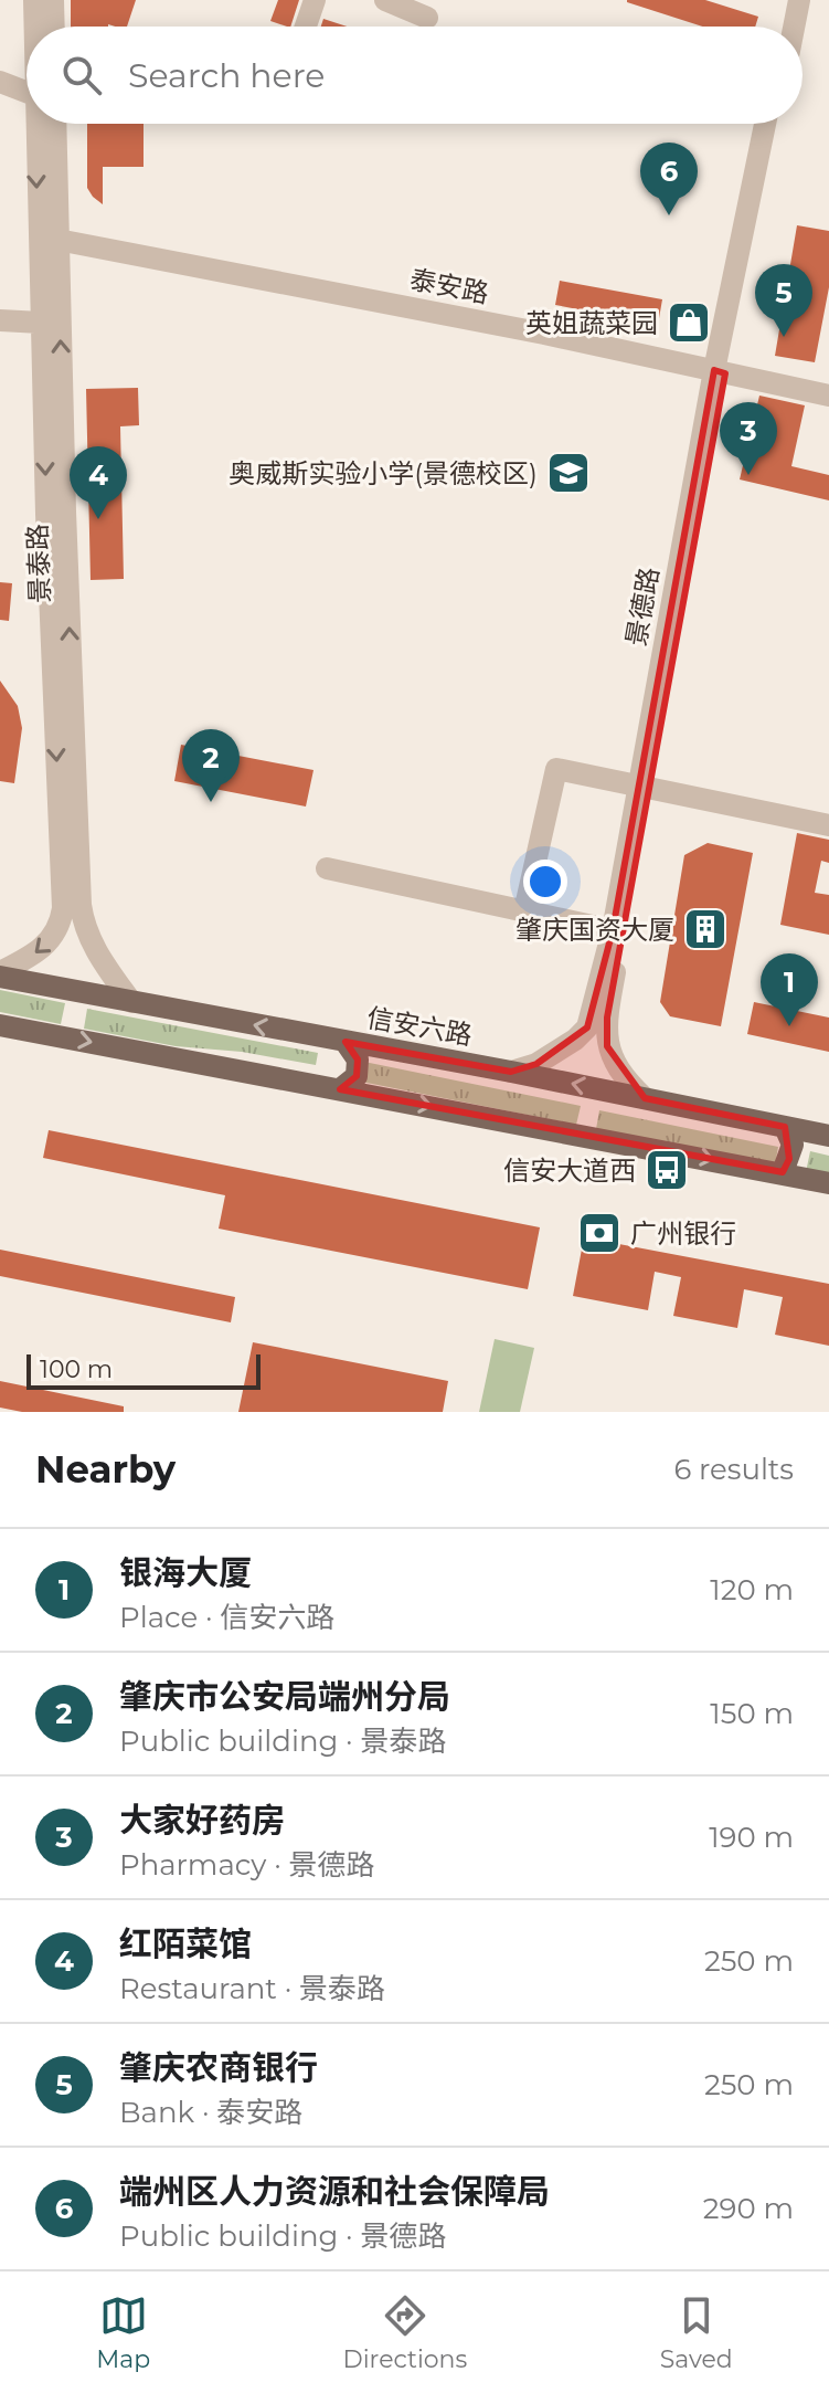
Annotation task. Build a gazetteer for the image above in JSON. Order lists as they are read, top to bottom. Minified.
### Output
{"streets":{"main road":["信安六路"],"street":["泰安路","景泰路","景德路"]},"crossings":[["泰安路","景泰路"],["泰安路","景德路"],["景泰路","信安六路"],["景德路","信安六路"]],"places":{"shop":["英姐蔬菜园"],"school or university":["奥威斯实验小学(景德校区)"],"building":["肇庆国资大厦"],"bus stop":["信安大道西"],"bank":["广州银行"]},"scale_bar":"100 m","page":{"search":"Search here","pins":["6","5","3","4","2","1"],"scale":"100 m","heading":["Nearby","6 results"],"list":[{"mark":"1","name":"银海大厦","note":"Place · 信安六路","value":"120 m"},{"mark":"2","name":"肇庆市公安局端州分局","note":"Public building · 景泰路","value":"150 m"},{"mark":"3","name":"大家好药房","note":"Pharmacy · 景德路","value":"190 m"},{"mark":"4","name":"红陌菜馆","note":"Restaurant · 景泰路","value":"250 m"},{"mark":"5","name":"肇庆农商银行","note":"Bank · 泰安路","value":"250 m"},{"mark":"6","name":"端州区人力资源和社会保障局","note":"Public building · 景德路","value":"290 m"}],"nav":["Map","Directions","Saved"]}}
